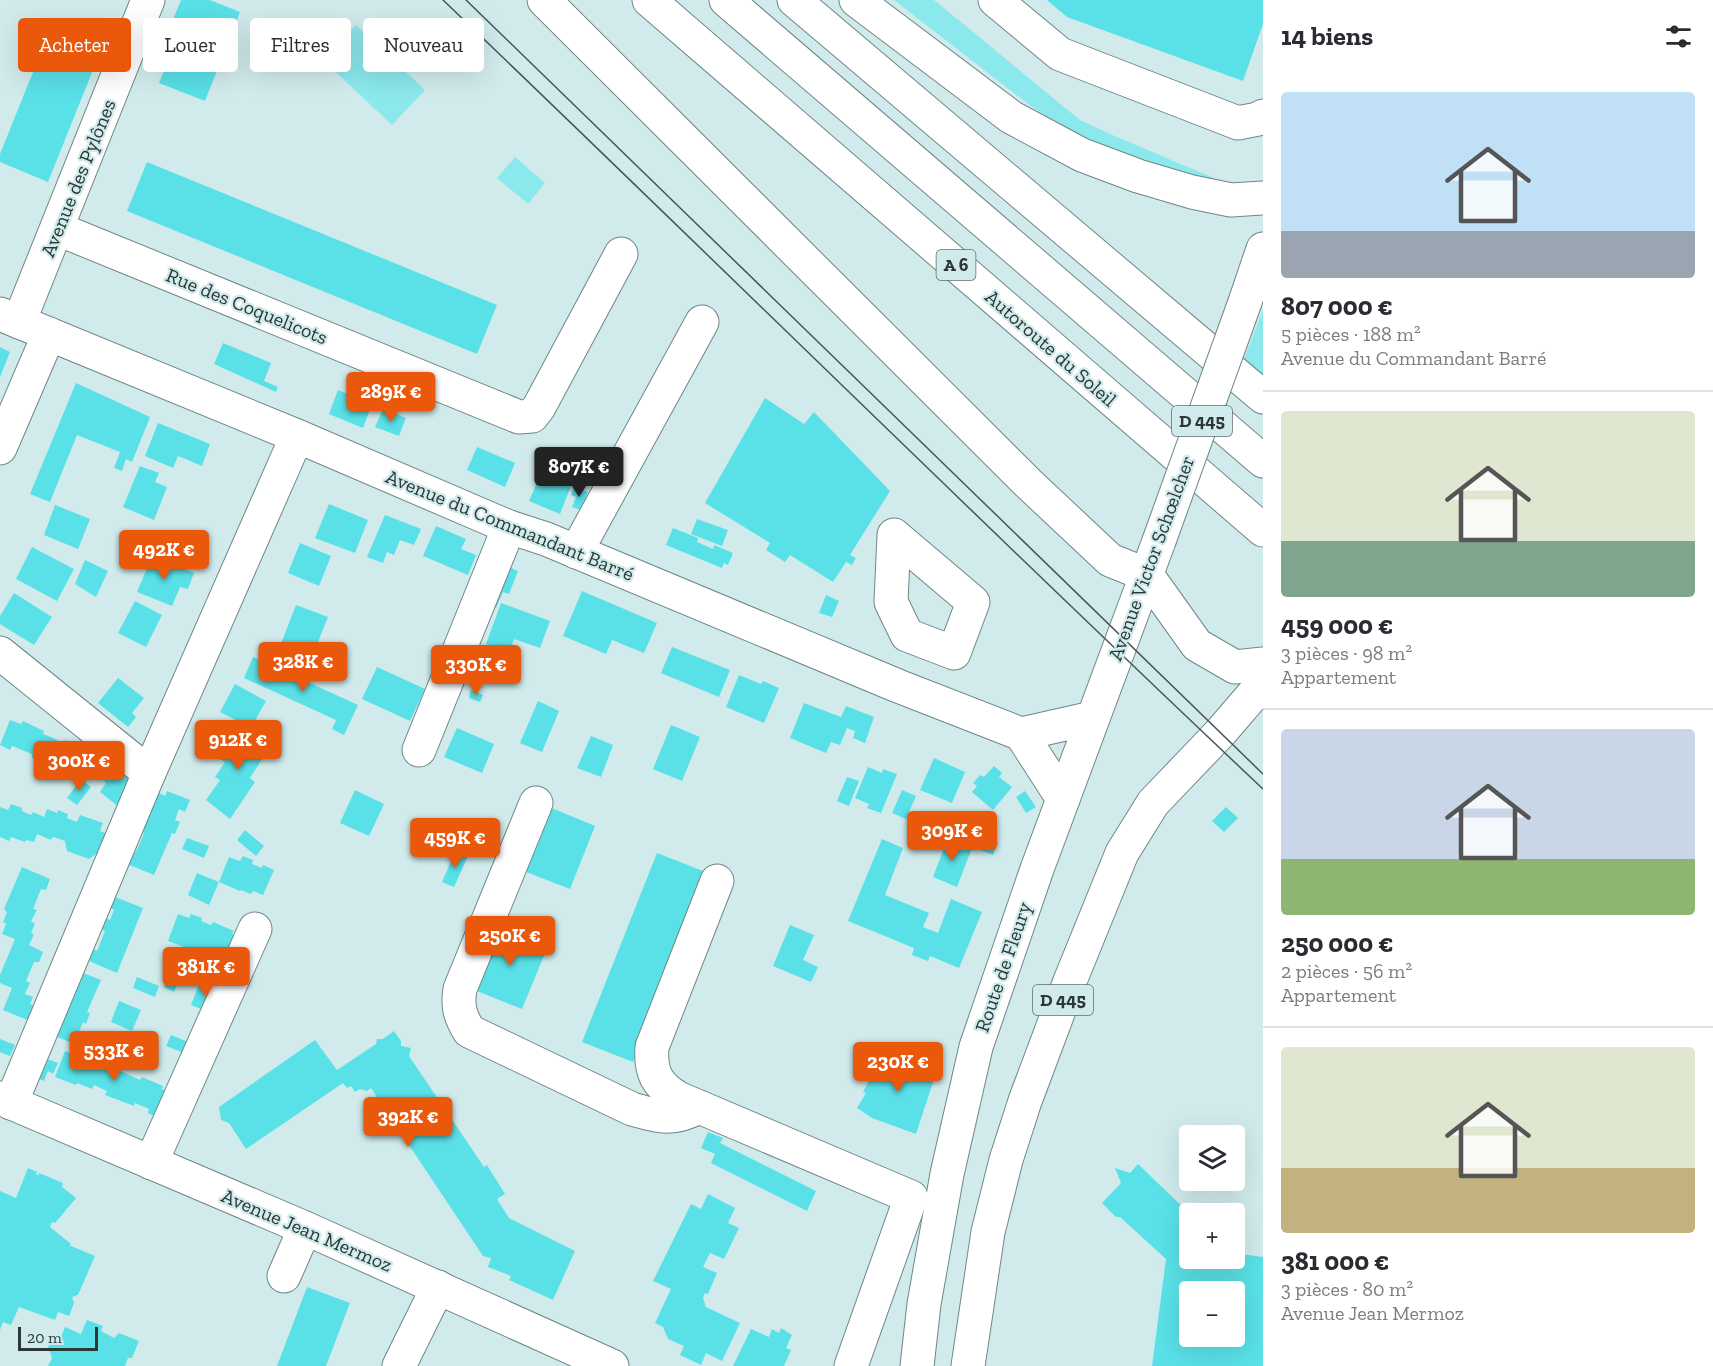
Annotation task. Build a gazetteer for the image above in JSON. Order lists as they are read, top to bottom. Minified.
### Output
{"streets":{"main road":["Avenue des Pylônes","A 6","Rue des Coquelicots","Autoroute du Soleil","D 445","Avenue du Commandant Barré","Avenue Victor Schœlcher","Route de Fleury","Avenue Jean Mermoz"]},"crossings":[["Avenue des Pylônes","Rue des Coquelicots"],["Avenue des Pylônes","Avenue du Commandant Barré"],["Avenue Victor Schœlcher","Route de Fleury"]],"scale_bar":"20 m","page":{"heading":"14 biens","chip":["Acheter","Louer","Filtres","Nouveau"],"list":[{"name":"807 000 €","note":"5 pièces · 188 m² · Avenue du Commandant Barré"},{"name":"459 000 €","note":"3 pièces · 98 m² · Appartement"},{"name":"250 000 €","note":"2 pièces · 56 m² · Appartement"},{"name":"381 000 €","note":"3 pièces · 80 m² · Avenue Jean Mermoz"}],"price":["289K €","807K €","492K €","328K €","330K €","912K €","300K €","309K €","459K €","250K €","381K €","533K €","230K €","392K €"],"map_buttons":["+","−"],"scale":"20 m"}}
